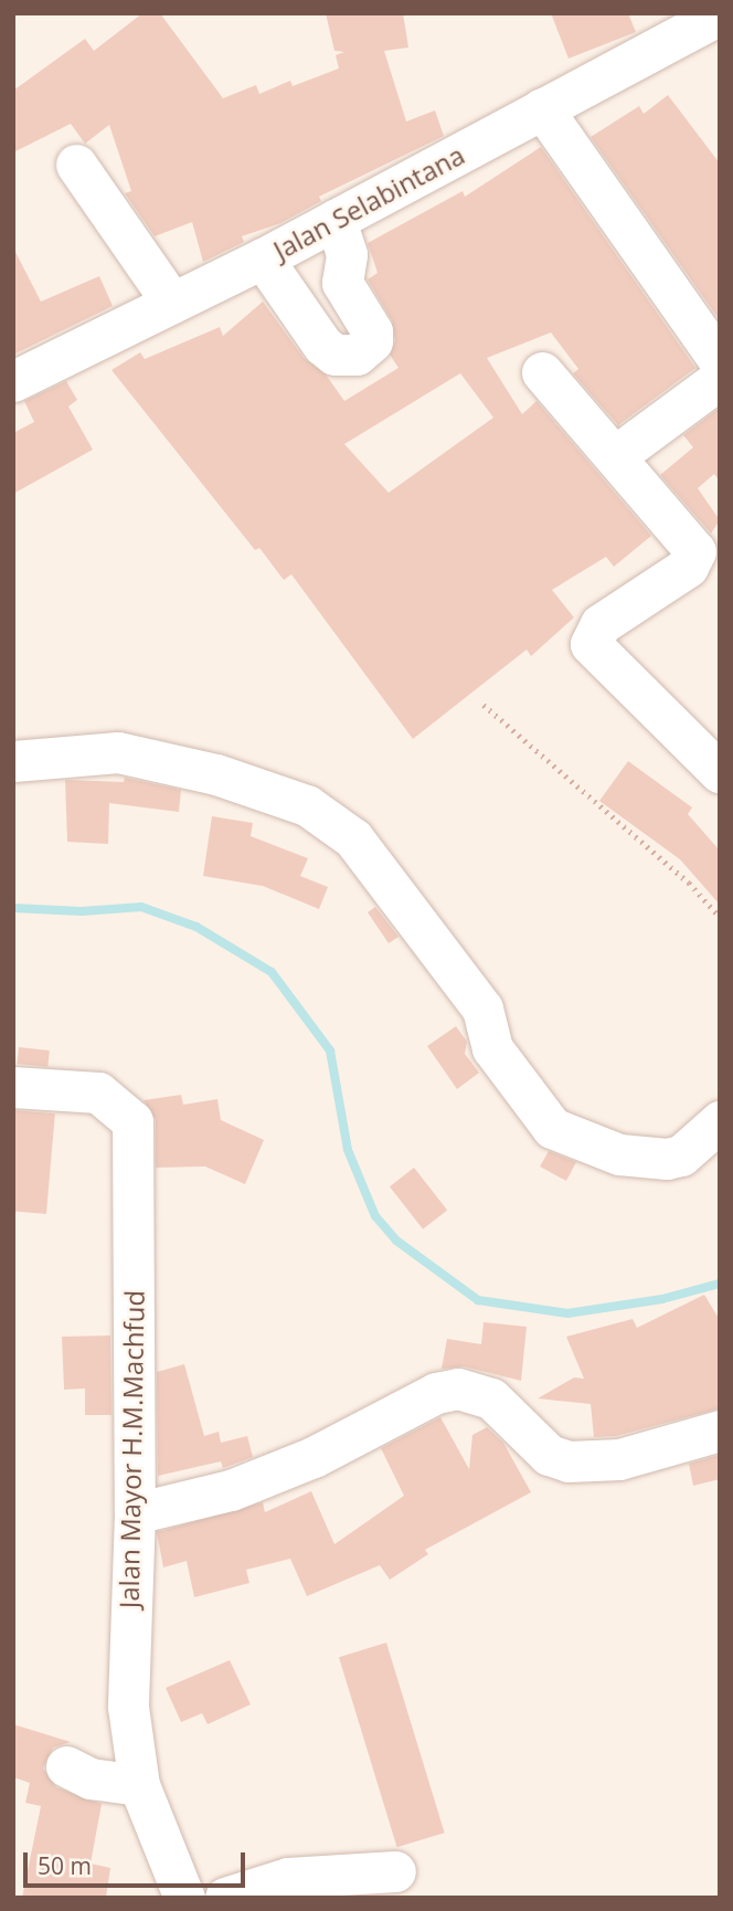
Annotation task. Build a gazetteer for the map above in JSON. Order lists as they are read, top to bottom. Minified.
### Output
{"streets":{"street":["Jalan Selabintana","Jalan Mayor H.M.Machfud"]},"scale_bar":"50 m"}
